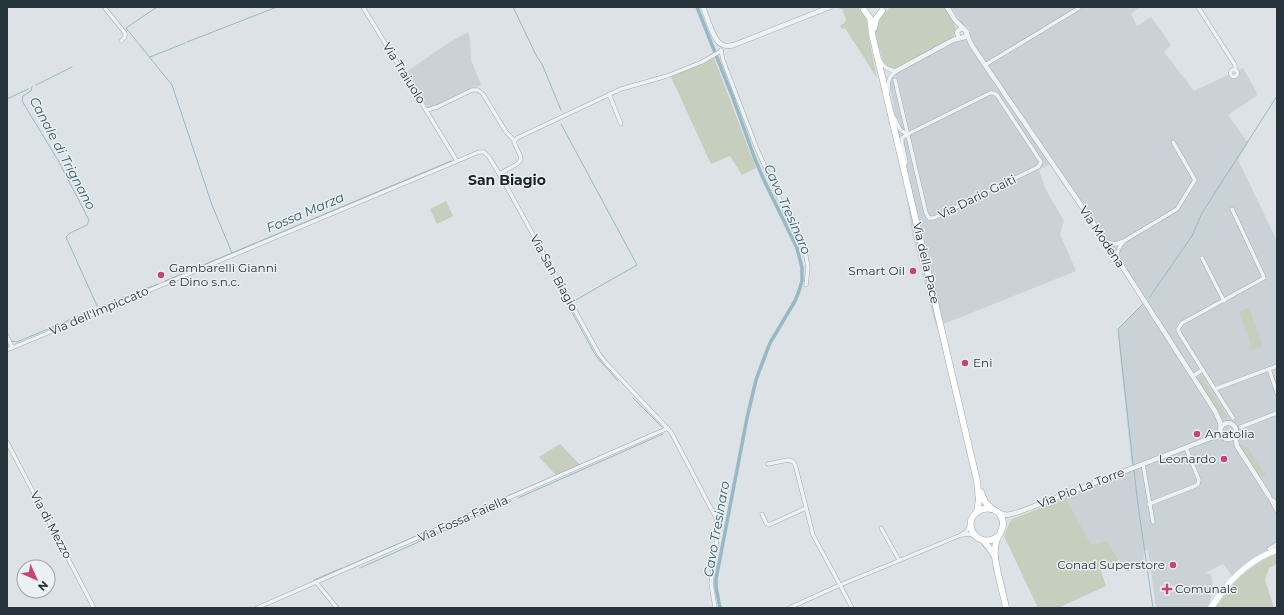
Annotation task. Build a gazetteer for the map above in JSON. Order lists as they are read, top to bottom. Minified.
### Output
{"streets":{"main road":["Via della Pace"],"street":["Via Traiuolo","Via Dario Gaiti","Via Modena","Via San Biagio","Via dell'Impiccato","Via Pio La Torre","Via Fossa Faiella","Via di Mezzo"]},"crossings":[["Via Dario Gaiti","Via della Pace"],["Via Modena","Via Pio La Torre"],["Via della Pace","Via Pio La Torre"],["Via San Biagio","Via dell'Impiccato"],["Via San Biagio","Via Fossa Faiella"]],"districts":["San Biagio"],"water":["Canale di Trignano","Cavo Tresinaro","Fossa Marza"],"places":{"other":["Smart Oil","Gambarelli Gianni e Dino s.n.c.","Eni","Anatolia","Leonardo","Conad Superstore"],"health":["Comunale"]},"north":"bottom right"}
